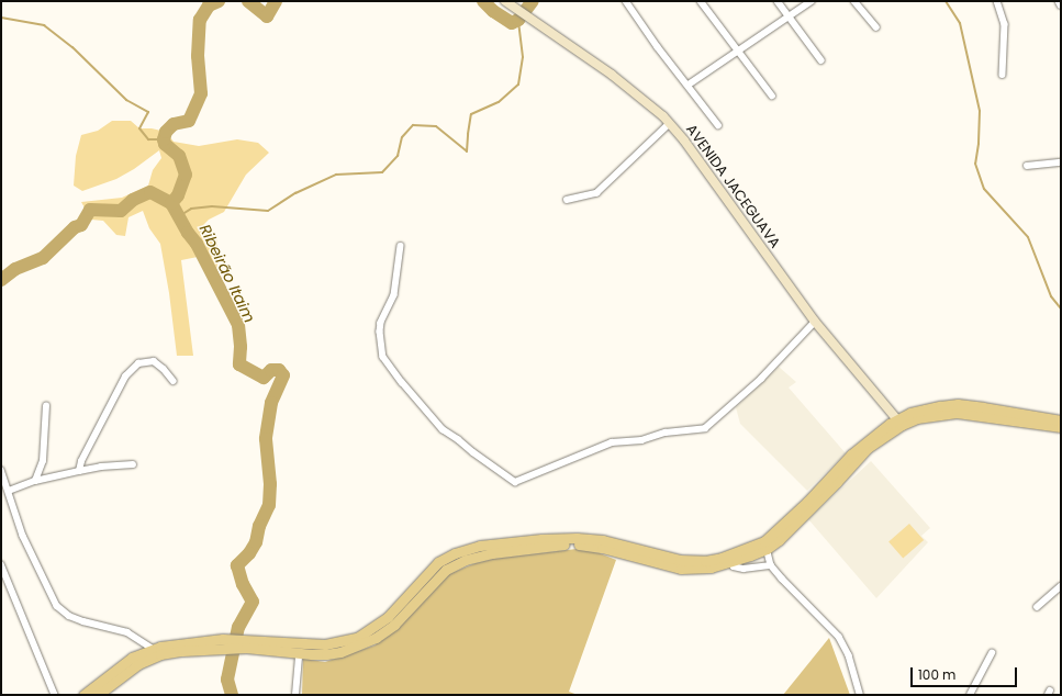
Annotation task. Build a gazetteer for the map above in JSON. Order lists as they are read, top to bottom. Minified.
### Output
{"streets":{"main road":["AVENIDA JACEGUAVA"]},"water":["Ribeirão Itaim"],"scale_bar":"100 m"}
